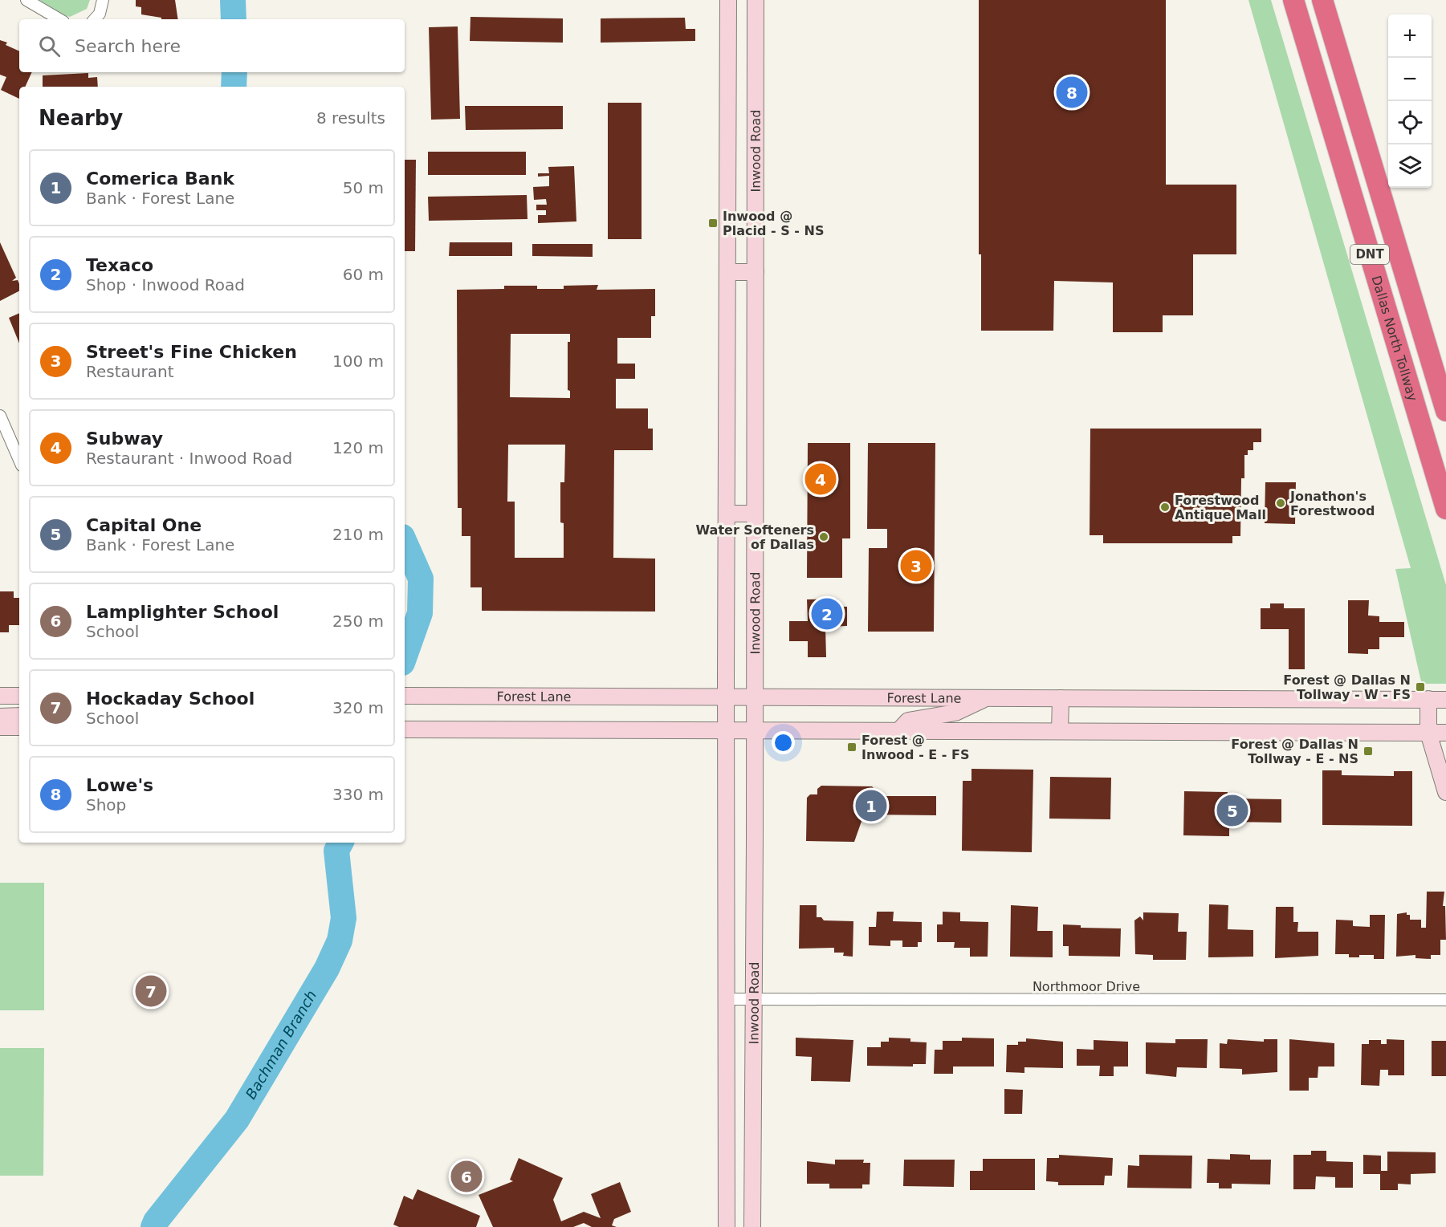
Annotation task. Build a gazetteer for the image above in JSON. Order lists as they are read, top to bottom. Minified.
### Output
{"streets":{"highway":["DNT","Dallas North Tollway"],"main road":["Inwood Road","Forest Lane"],"street":["Northmoor Drive"]},"crossings":[["Inwood Road","Forest Lane"],["Inwood Road","Northmoor Drive"]],"water":["Bachman Branch"],"places":{"transit":["Inwood @ Placid - S - NS","Forest @ Dallas N Tollway - W - FS","Forest @ Inwood - E - FS","Forest @ Dallas N Tollway - E - NS"],"other":["Jonathon's Forestwood","Forestwood Antique Mall","Water Softeners of Dallas"]},"page":{"map_buttons":["+","−"],"search":"Search here","pins":["8","4","3","2","1","5","7","6"],"heading":["Nearby","8 results"],"list":[{"mark":"1","name":"Comerica Bank","note":"Bank · Forest Lane","value":"50 m"},{"mark":"2","name":"Texaco","note":"Shop · Inwood Road","value":"60 m"},{"mark":"3","name":"Street's Fine Chicken","note":"Restaurant","value":"100 m"},{"mark":"4","name":"Subway","note":"Restaurant · Inwood Road","value":"120 m"},{"mark":"5","name":"Capital One","note":"Bank · Forest Lane","value":"210 m"},{"mark":"6","name":"Lamplighter School","note":"School","value":"250 m"},{"mark":"7","name":"Hockaday School","note":"School","value":"320 m"},{"mark":"8","name":"Lowe's","note":"Shop","value":"330 m"}]}}
